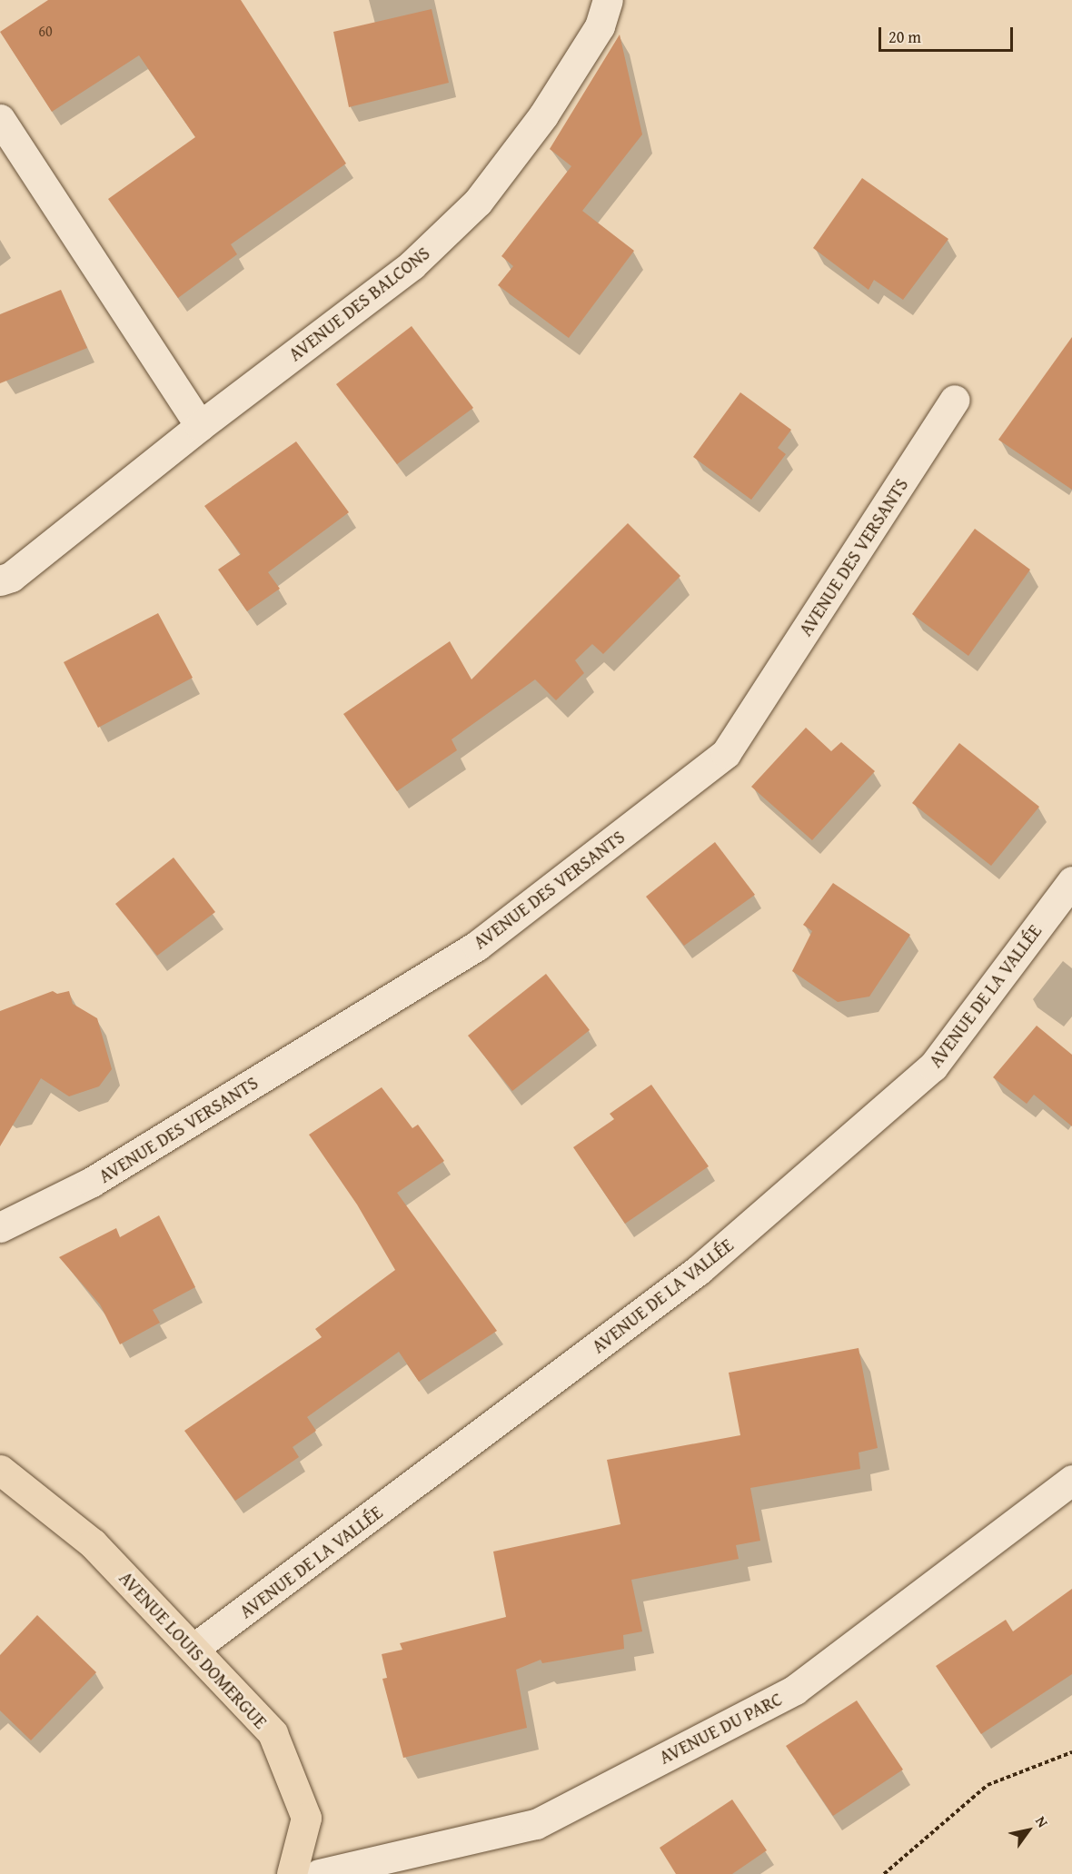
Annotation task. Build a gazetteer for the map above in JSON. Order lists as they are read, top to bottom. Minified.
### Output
{"streets":{"main road":["AVENUE LOUIS DOMERGUE"],"street":["AVENUE DES BALCONS","AVENUE DES VERSANTS","AVENUE DE LA VALLÉE","AVENUE DU PARC"]},"crossings":[["AVENUE DE LA VALLÉE","AVENUE LOUIS DOMERGUE"]],"house_numbers":["60"],"scale_bar":"20 m","north":"top right"}
